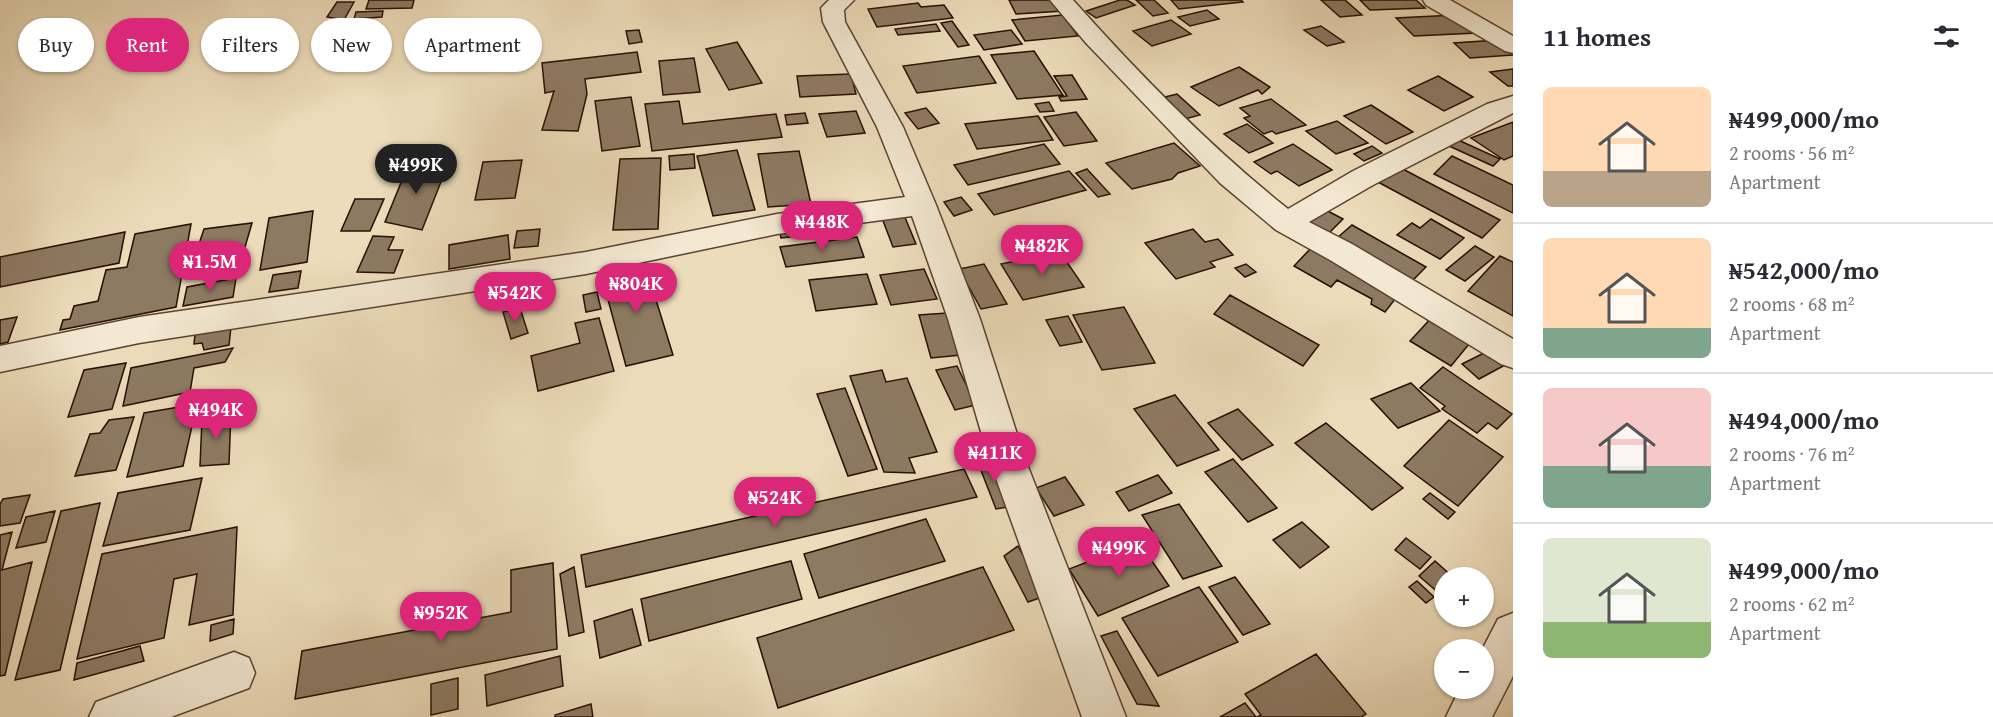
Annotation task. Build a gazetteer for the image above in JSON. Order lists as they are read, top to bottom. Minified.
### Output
{"page":{"heading":"11 homes","chip":["Buy","Rent","Filters","New","Apartment"],"list":[{"name":"₦499,000/mo","note":"2 rooms · 56 m² · Apartment"},{"name":"₦542,000/mo","note":"2 rooms · 68 m² · Apartment"},{"name":"₦494,000/mo","note":"2 rooms · 76 m² · Apartment"},{"name":"₦499,000/mo","note":"2 rooms · 62 m² · Apartment"}],"price":["₦499K","₦448K","₦482K","₦1.5M","₦804K","₦542K","₦494K","₦411K","₦524K","₦499K","₦952K"],"map_buttons":["+","−"]}}
